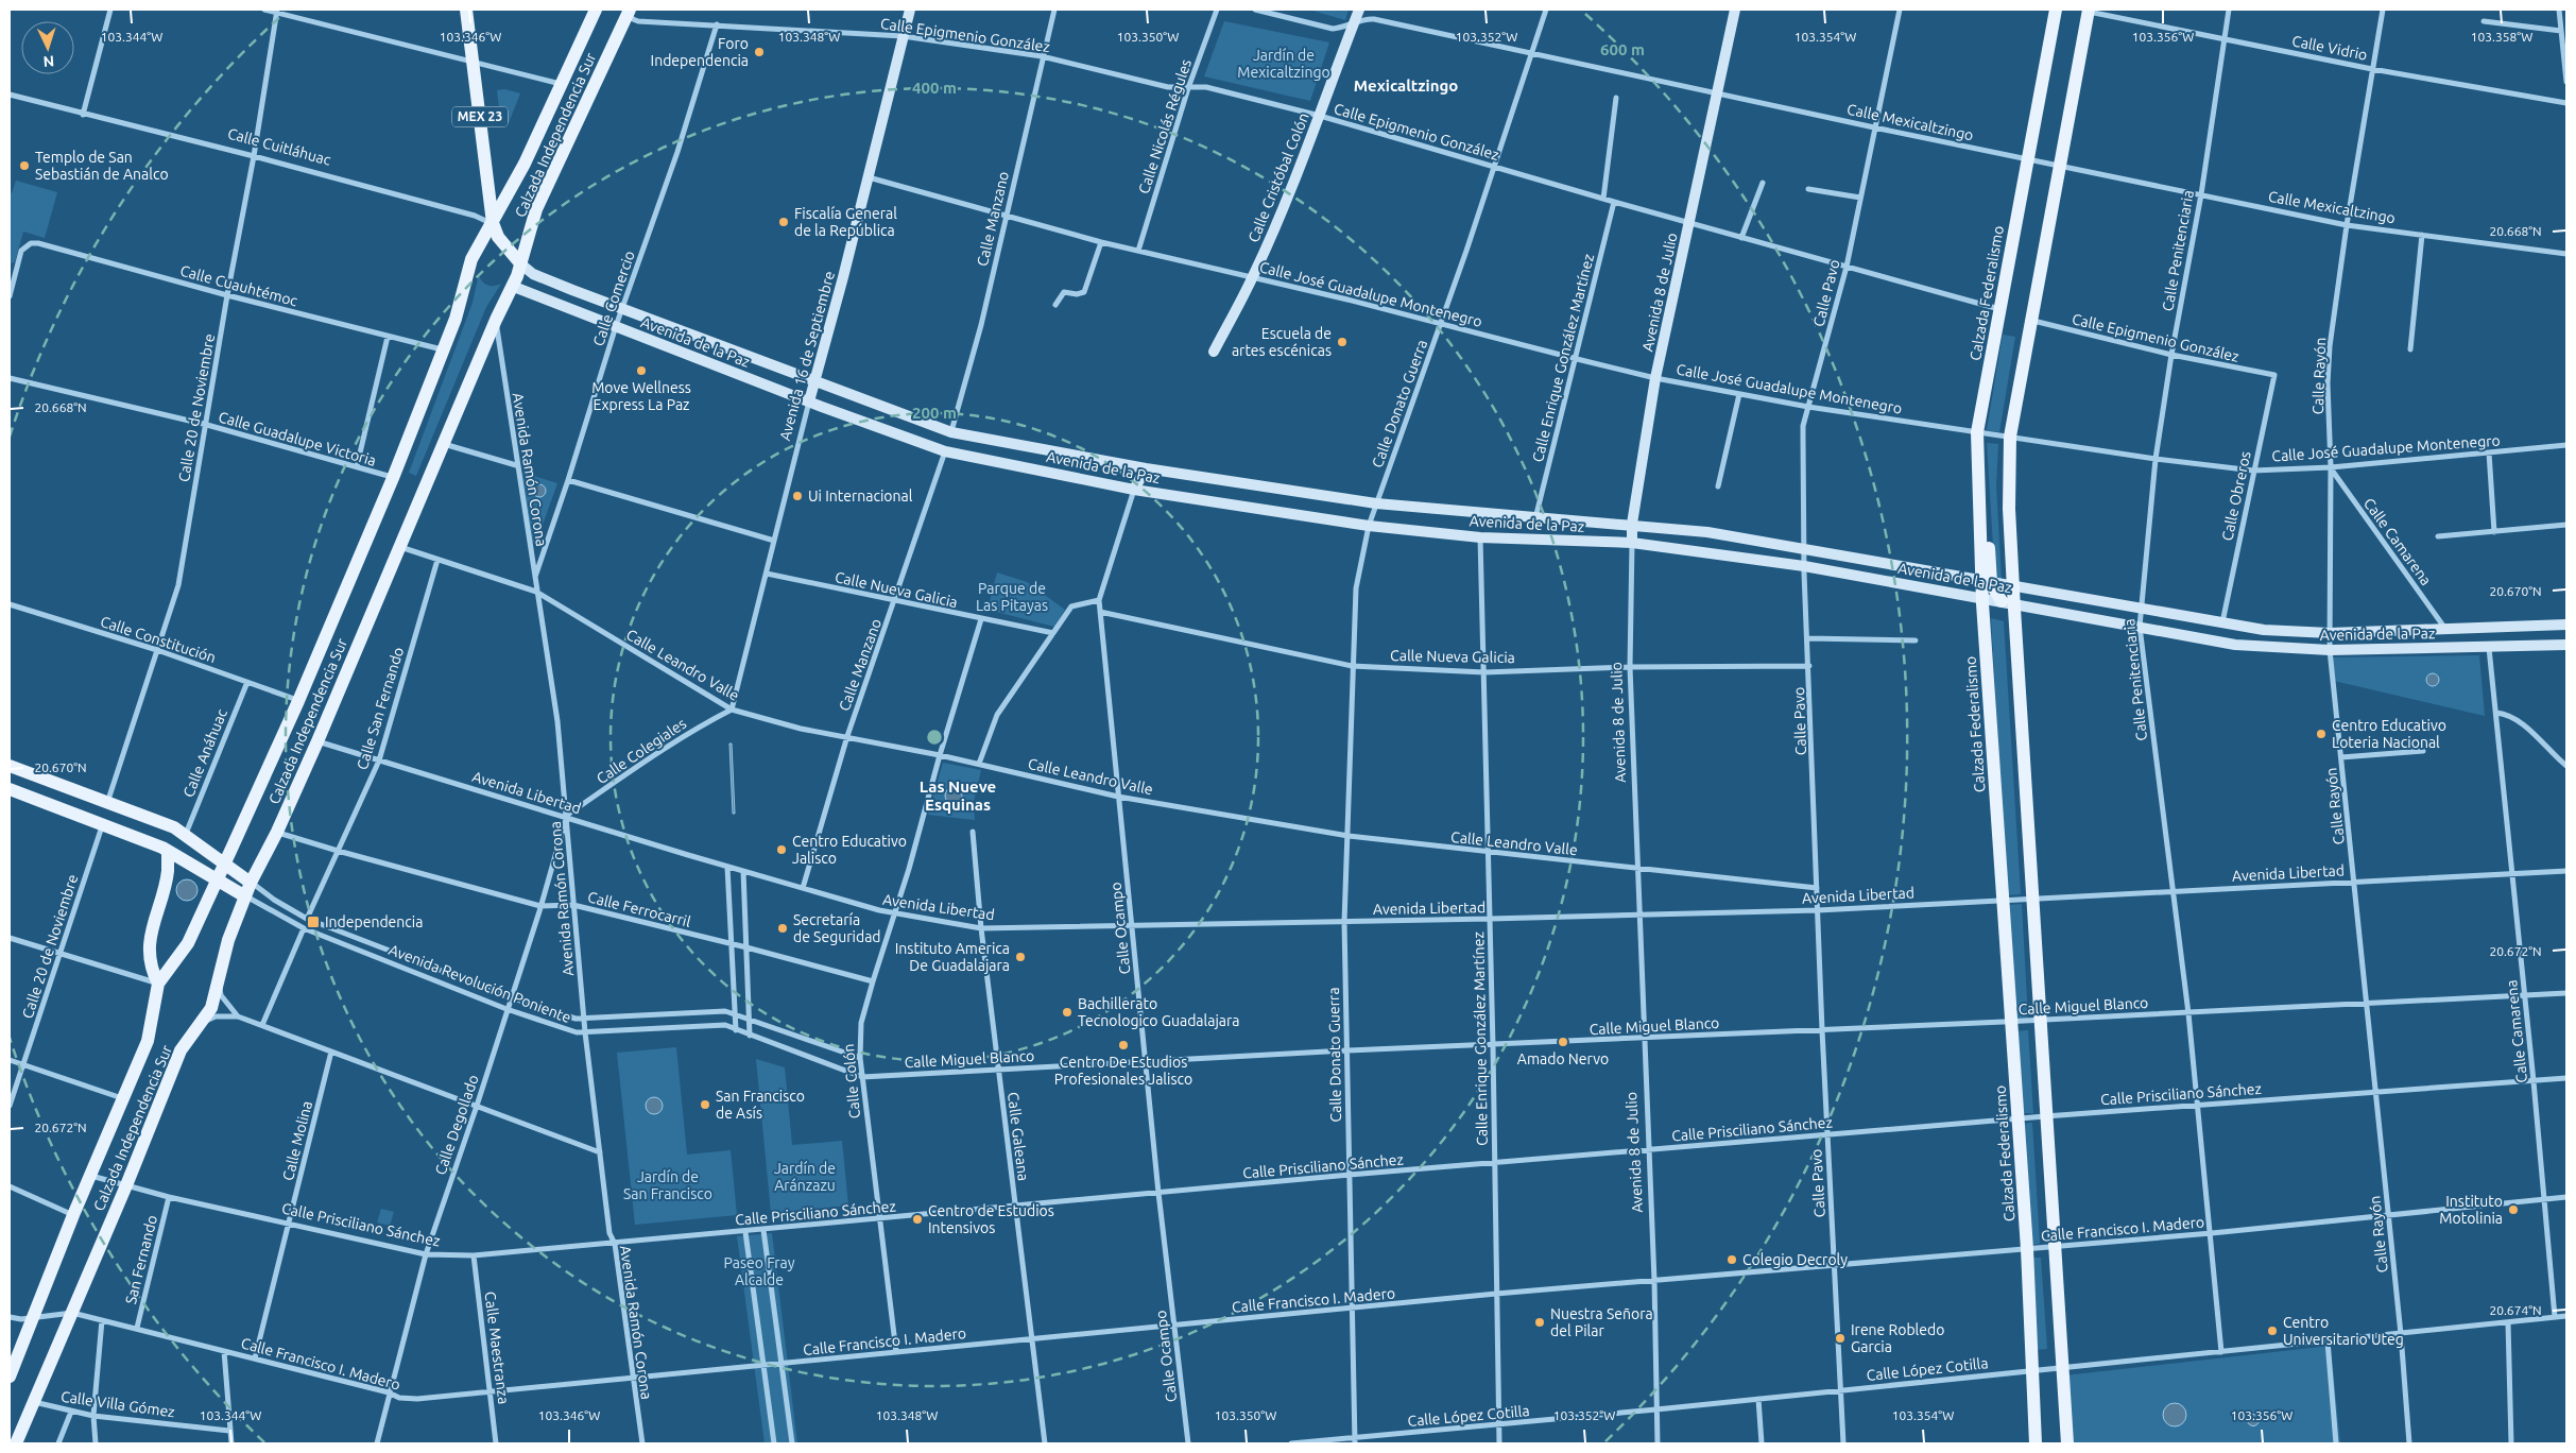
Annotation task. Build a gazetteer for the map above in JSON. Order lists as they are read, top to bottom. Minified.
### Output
{"streets":{"main road":["MEX 23","Calzada Independencia Sur","Calzada Federalismo"],"street":["Calle Epigmenio González","Calle Vidrio","Calle Mexicaltzingo","Calle Nicolás Régules","Calle Cuitláhuac","Calle Cristóbal Colón","Calle Manzano","Calle Penitenciaria","Calle Cuauhtémoc","Avenida 8 de Julio","Calle Pavo","Calle José Guadalupe Montenegro","Calle Comercio","Avenida de la Paz","Avenida 16 de Septiembre","Calle Enrique González Martínez","Calle Rayón","Calle Donato Guerra","Calle 20 de Noviembre","Calle Guadalupe Victoria","Avenida Ramón Corona","Calle Obreros","Calle Camarena","Calle Nueva Galicia","Calle Constitución","Calle Leandro Valle","Calle San Fernando","Calle Colegiales","Calle Anáhuac","Avenida Libertad","Calle Ferrocarril","Calle Ocampo","Avenida Revolución Poniente","Calle Miguel Blanco","Calle Colón","Calle Prisciliano Sánchez","Calle Degollado","Calle Galeana","Calle Molina","Calle Francisco I. Madero","San Fernando","Calle Maestranza","Calle López Cotilla","Calle Villa Gómez"]},"crossings":[["Calle Epigmenio González","Calle Nicolás Régules"],["Calle Epigmenio González","Calzada Independencia Sur"],["Calle Epigmenio González","Calle Cristóbal Colón"],["Calle Epigmenio González","Calle Manzano"],["Calle Epigmenio González","Calle Penitenciaria"],["Calle Epigmenio González","Avenida 8 de Julio"],["Calle Epigmenio González","Calle Pavo"],["Calle Epigmenio González","Calzada Federalismo"],["Calle Epigmenio González","Calle Comercio"],["Calle Epigmenio González","Avenida 16 de Septiembre"],["Calle Epigmenio González","Calle Enrique González Martínez"],["Calle Epigmenio González","Calle Donato Guerra"],["Calle Epigmenio González","Calle Obreros"],["Calle Vidrio","Calle Penitenciaria"],["Calle Vidrio","Calle Rayón"],["MEX 23","Calzada Independencia Sur"],["MEX 23","Calle Cuitláhuac"],["Calle Mexicaltzingo","Calle Cristóbal Colón"],["Calle Mexicaltzingo","Calle Penitenciaria"],["Calle Mexicaltzingo","Avenida 8 de Julio"],["Calle Mexicaltzingo","Calle Pavo"],["Calle Mexicaltzingo","Calzada Federalismo"],["Calle Mexicaltzingo","Calle Rayón"],["Calle Mexicaltzingo","Calle Donato Guerra"],["Calle Nicolás Régules","Calle José Guadalupe Montenegro"],["Calzada Independencia Sur","Calle Cuitláhuac"],["Calzada Independencia Sur","Calle Cuauhtémoc"],["Calzada Independencia Sur","Avenida de la Paz"],["Calzada Independencia Sur","Calle Guadalupe Victoria"],["Calzada Independencia Sur","Avenida Ramón Corona"],["Calzada Independencia Sur","Calle Constitución"],["Calzada Independencia Sur","Calle Leandro Valle"],["Calzada Independencia Sur","Avenida Libertad"],["Calzada Independencia Sur","Calle Ferrocarril"],["Calzada Independencia Sur","Avenida Revolución Poniente"],["Calzada Independencia Sur","Calle Prisciliano Sánchez"],["Calzada Independencia Sur","Calle Francisco I. Madero"],["Calzada Independencia Sur","Calle Villa Gómez"],["Calle Cuitláhuac","Calle 20 de Noviembre"],["Calle Cristóbal Colón","Calle José Guadalupe Montenegro"],["Calle Manzano","Calle José Guadalupe Montenegro"],["Calle Manzano","Avenida de la Paz"],["Calle Manzano","Calle Nueva Galicia"],["Calle Manzano","Calle Leandro Valle"],["Calle Manzano","Avenida Libertad"],["Calle Penitenciaria","Calle José Guadalupe Montenegro"],["Calle Penitenciaria","Avenida de la Paz"],["Calle Penitenciaria","Avenida Libertad"],["Calle Penitenciaria","Calle Miguel Blanco"],["Calle Penitenciaria","Calle Prisciliano Sánchez"],["Calle Penitenciaria","Calle Francisco I. Madero"],["Calle Penitenciaria","Calle López Cotilla"],["Calle Cuauhtémoc","Calle 20 de Noviembre"],["Avenida 8 de Julio","Calle José Guadalupe Montenegro"],["Avenida 8 de Julio","Avenida de la Paz"],["Avenida 8 de Julio","Calle Nueva Galicia"],["Avenida 8 de Julio","Calle Leandro Valle"],["Avenida 8 de Julio","Avenida Libertad"],["Avenida 8 de Julio","Calle Miguel Blanco"],["Avenida 8 de Julio","Calle Prisciliano Sánchez"],["Avenida 8 de Julio","Calle Francisco I. Madero"],["Avenida 8 de Julio","Calle López Cotilla"],["Calle Pavo","Calle José Guadalupe Montenegro"],["Calle Pavo","Avenida de la Paz"],["Calle Pavo","Calle Nueva Galicia"],["Calle Pavo","Calle Leandro Valle"],["Calle Pavo","Avenida Libertad"],["Calle Pavo","Calle Miguel Blanco"],["Calle Pavo","Calle Prisciliano Sánchez"],["Calle Pavo","Calle Francisco I. Madero"],["Calle Pavo","Calle López Cotilla"],["Calzada Federalismo","Calle José Guadalupe Montenegro"],["Calzada Federalismo","Avenida de la Paz"],["Calzada Federalismo","Avenida Libertad"],["Calzada Federalismo","Calle Miguel Blanco"],["Calzada Federalismo","Calle Prisciliano Sánchez"],["Calzada Federalismo","Calle Francisco I. Madero"],["Calzada Federalismo","Calle López Cotilla"],["Calle José Guadalupe Montenegro","Avenida 16 de Septiembre"],["Calle José Guadalupe Montenegro","Calle Enrique González Martínez"],["Calle José Guadalupe Montenegro","Calle Rayón"],["Calle José Guadalupe Montenegro","Calle Donato Guerra"],["Calle José Guadalupe Montenegro","Calle Obreros"],["Calle José Guadalupe Montenegro","Calle Camarena"],["Calle Comercio","Avenida de la Paz"],["Calle Comercio","Avenida Ramón Corona"],["Avenida de la Paz","Avenida 16 de Septiembre"],["Avenida de la Paz","Calle Enrique González Martínez"],["Avenida de la Paz","Calle Rayón"],["Avenida de la Paz","Calle Donato Guerra"],["Avenida de la Paz","Calle Obreros"],["Avenida de la Paz","Calle Camarena"],["Avenida 16 de Septiembre","Calle Nueva Galicia"],["Avenida 16 de Septiembre","Calle Leandro Valle"],["Avenida 16 de Septiembre","Calle Colegiales"],["Calle Enrique González Martínez","Calle Nueva Galicia"],["Calle Enrique González Martínez","Calle Leandro Valle"],["Calle Enrique González Martínez","Avenida Libertad"],["Calle Enrique González Martínez","Calle Miguel Blanco"],["Calle Enrique González Martínez","Calle Prisciliano Sánchez"],["Calle Enrique González Martínez","Calle Francisco I. Madero"],["Calle Enrique González Martínez","Calle López Cotilla"],["Calle Rayón","Calle Camarena"],["Calle Rayón","Avenida Libertad"],["Calle Rayón","Calle Miguel Blanco"],["Calle Rayón","Calle Prisciliano Sánchez"],["Calle Rayón","Calle Francisco I. Madero"],["Calle Rayón","Calle López Cotilla"],["Calle Donato Guerra","Calle Nueva Galicia"],["Calle Donato Guerra","Calle Leandro Valle"],["Calle Donato Guerra","Avenida Libertad"],["Calle Donato Guerra","Calle Miguel Blanco"],["Calle Donato Guerra","Calle Prisciliano Sánchez"],["Calle Donato Guerra","Calle Francisco I. Madero"],["Calle Donato Guerra","Calle López Cotilla"],["Calle 20 de Noviembre","Calle Guadalupe Victoria"],["Calle 20 de Noviembre","Calle Constitución"],["Avenida Ramón Corona","Calle Leandro Valle"],["Avenida Ramón Corona","Calle Colegiales"],["Avenida Ramón Corona","Avenida Libertad"],["Avenida Ramón Corona","Calle Ferrocarril"],["Avenida Ramón Corona","Avenida Revolución Poniente"],["Avenida Ramón Corona","Calle Prisciliano Sánchez"],["Avenida Ramón Corona","Calle Degollado"],["Avenida Ramón Corona","Calle Francisco I. Madero"],["Calle Camarena","Avenida Libertad"],["Calle Camarena","Calle Miguel Blanco"],["Calle Camarena","Calle Prisciliano Sánchez"],["Calle Camarena","Calle Francisco I. Madero"],["Calle Camarena","Calle López Cotilla"],["Calle Nueva Galicia","Calle Ocampo"],["Calle Nueva Galicia","Calle Colón"],["Calle Constitución","Calle Anáhuac"],["Calle Leandro Valle","Calle San Fernando"],["Calle Leandro Valle","Calle Colegiales"],["Calle Leandro Valle","Calle Ocampo"],["Calle Leandro Valle","Calle Colón"],["Calle San Fernando","Avenida Libertad"],["Calle San Fernando","Calle Ferrocarril"],["Calle San Fernando","Avenida Revolución Poniente"],["Calle Colegiales","Avenida Libertad"],["Calle Colegiales","Calle Degollado"],["Avenida Libertad","Calle Ocampo"],["Avenida Libertad","Calle Colón"],["Avenida Libertad","Calle Degollado"],["Avenida Libertad","Calle Galeana"],["Calle Ferrocarril","Calle Colón"],["Calle Ferrocarril","Calle Degollado"],["Calle Ocampo","Calle Miguel Blanco"],["Calle Ocampo","Calle Prisciliano Sánchez"],["Calle Ocampo","Calle Francisco I. Madero"],["Avenida Revolución Poniente","Calle Miguel Blanco"],["Avenida Revolución Poniente","Calle Degollado"],["Calle Miguel Blanco","Calle Colón"],["Calle Miguel Blanco","Calle Galeana"],["Calle Colón","Calle Prisciliano Sánchez"],["Calle Colón","Calle Francisco I. Madero"],["Calle Prisciliano Sánchez","Calle Degollado"],["Calle Prisciliano Sánchez","Calle Galeana"],["Calle Prisciliano Sánchez","Calle Molina"],["Calle Prisciliano Sánchez","San Fernando"],["Calle Prisciliano Sánchez","Calle Maestranza"],["Calle Degollado","Calle Francisco I. Madero"],["Calle Galeana","Calle Francisco I. Madero"],["Calle Molina","Calle Francisco I. Madero"],["Calle Francisco I. Madero","San Fernando"],["Calle Francisco I. Madero","Calle Maestranza"]],"districts":["Mexicaltzingo","Las Nueve Esquinas"],"parks":["Jardín de Mexicaltzingo","Parque de Las Pitayas","Jardín de Aránzazu","Jardín de San Francisco","Paseo Fray Alcalde"],"places":{"other":["Foro Independencia","Templo de San Sebastián de Analco","Fiscalía General de la República","Escuela de artes escénicas","Move Wellness Express La Paz","Ui Internacional","Centro Educativo Loteria Nacional","Centro Educativo Jalisco","Secretaría de Seguridad","Instituto America De Guadalajara","Bachillerato Tecnologico Guadalajara","Amado Nervo","Centro De Estudios Profesionales Jalisco","San Francisco de Asís","Instituto Motolinia","Centro de Estudios Intensivos","Colegio Decroly","Nuestra Señora del Pilar","Centro Universitario Uteg","Irene Robledo Garcia"],"transit":["Independencia"]},"north":"bottom","coordinates":["103.344°W","103.346°W","103.348°W","103.350°W","103.352°W","103.354°W","103.356°W","103.358°W","20.668°N","20.670°N","20.672°N","20.674°N"],"rings":["600 m","400 m","200 m"]}
